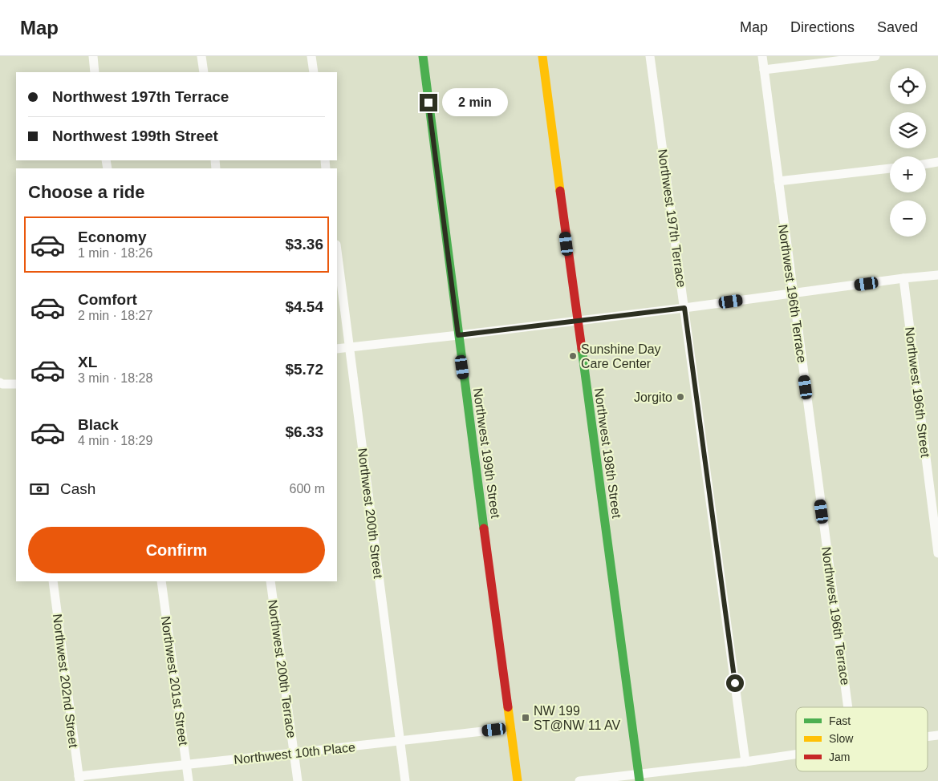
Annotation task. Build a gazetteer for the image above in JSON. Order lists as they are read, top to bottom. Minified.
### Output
{"streets":{"main road":["Northwest 199th Street","Northwest 198th Street"],"street":["Northwest 197th Terrace","Northwest 196th Terrace","Northwest 196th Street","Northwest 200th Street","Northwest 200th Terrace","Northwest 202nd Street","Northwest 201st Street","Northwest 10th Place"]},"crossings":[["Northwest 199th Street","Northwest 10th Place"],["Northwest 200th Street","Northwest 10th Place"],["Northwest 200th Terrace","Northwest 10th Place"],["Northwest 202nd Street","Northwest 10th Place"],["Northwest 201st Street","Northwest 10th Place"]],"places":{"other":["Sunshine Day Care Center","Jorgito"],"transit":["NW 199 ST@NW 11 AV"]},"legend":["Fast","Slow","Jam"],"page":{"header":"Map","nav":["Map","Directions","Saved"],"map_buttons":["+","−"],"banner":["Northwest 197th Terrace","Northwest 199th Street"],"bubble":"2 min","heading":"Choose a ride","list":[{"name":"Economy","note":"1 min · 18:26","value":"$3.36"},{"name":"Comfort","note":"2 min · 18:27","value":"$4.54"},{"name":"XL","note":"3 min · 18:28","value":"$5.72"},{"name":"Black","note":"4 min · 18:29","value":"$6.33"}],"pay":["Cash","600 m"],"buttons":"Confirm"}}
